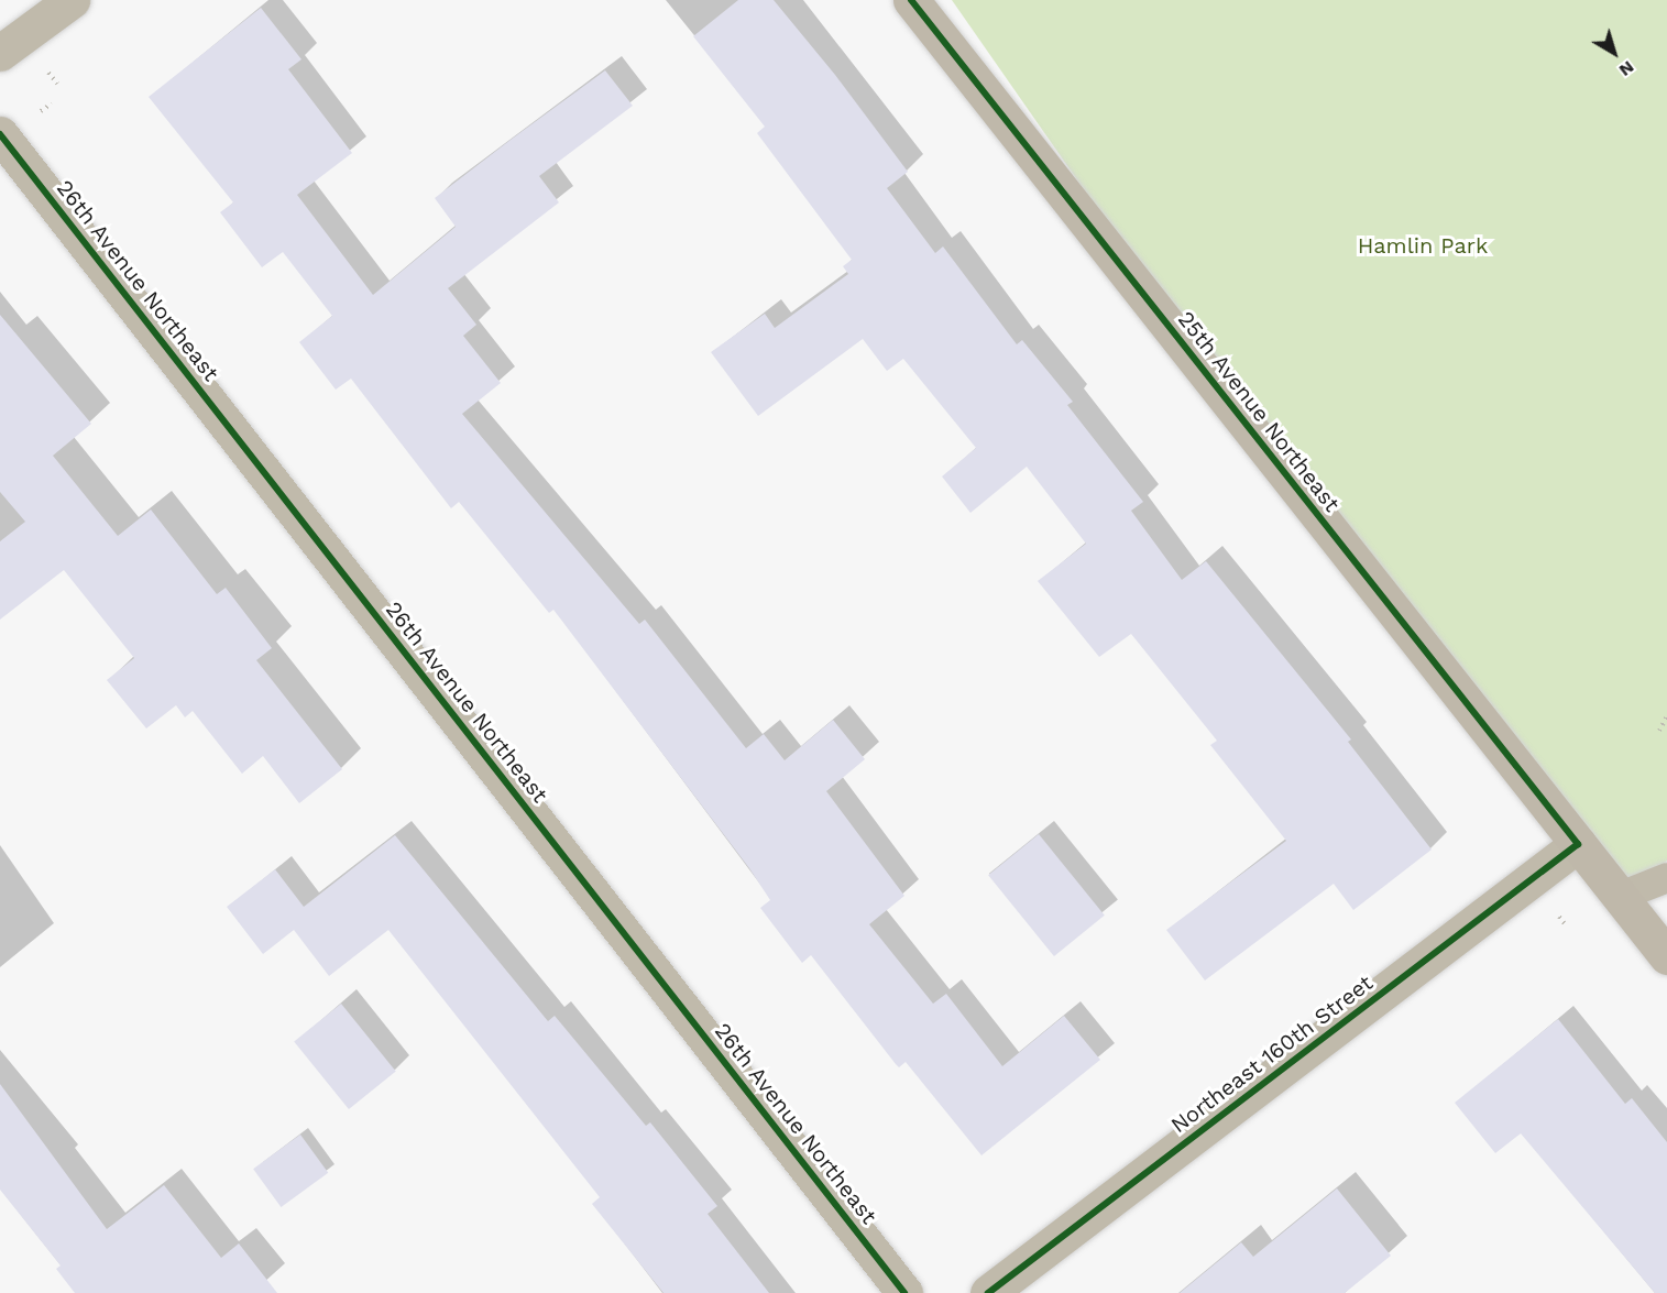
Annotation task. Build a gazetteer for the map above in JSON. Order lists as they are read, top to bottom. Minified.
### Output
{"streets":{"street":["26th Avenue Northeast","25th Avenue Northeast","Northeast 160th Street"]},"crossings":[["25th Avenue Northeast","Northeast 160th Street"]],"parks":["Hamlin Park"],"north":"bottom right"}
